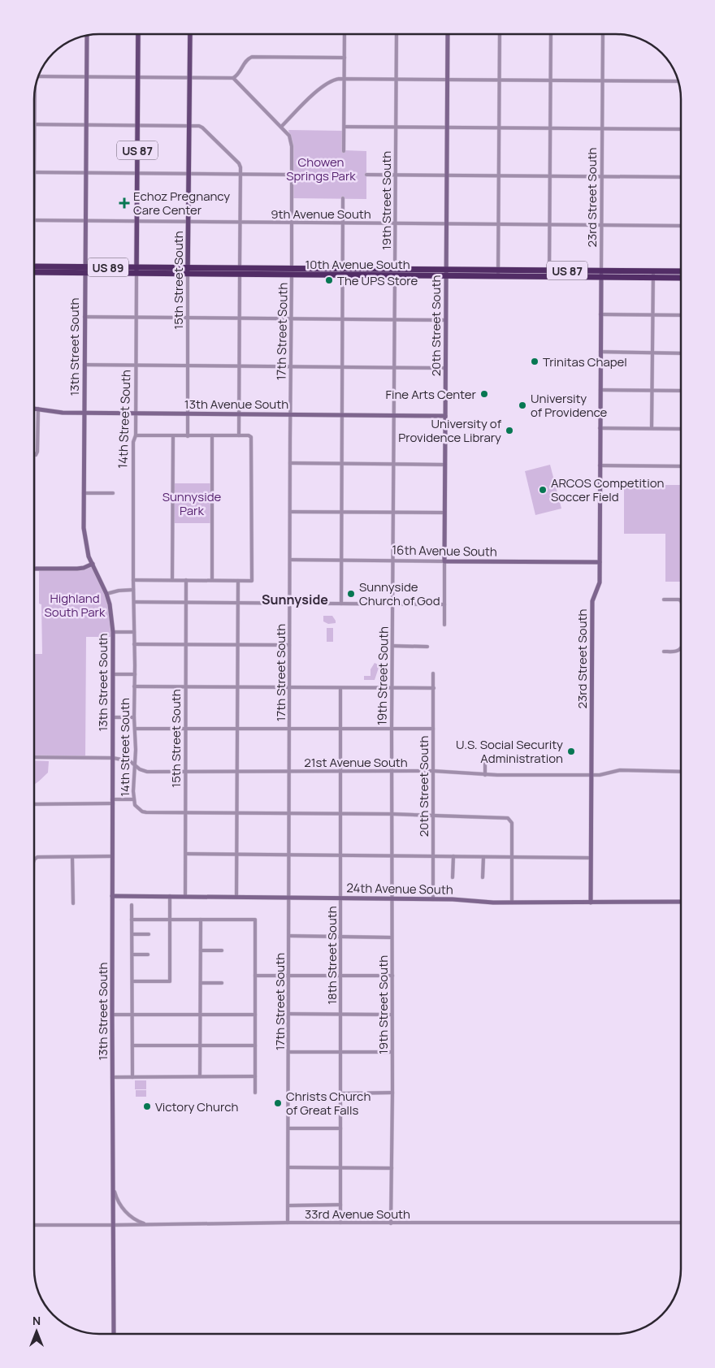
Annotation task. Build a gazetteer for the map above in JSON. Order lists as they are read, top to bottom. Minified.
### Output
{"streets":{"highway":["US 87","10th Avenue South","US 89"],"main road":["15th Street South","14th Street South"],"street":["23rd Street South","19th Street South","9th Avenue South","20th Street South","17th Street South","13th Street South","13th Avenue South","16th Avenue South","21st Avenue South","24th Avenue South","18th Street South","33rd Avenue South"]},"crossings":[["23rd Street South","9th Avenue South"],["23rd Street South","10th Avenue South"],["23rd Street South","16th Avenue South"],["23rd Street South","21st Avenue South"],["23rd Street South","24th Avenue South"],["19th Street South","9th Avenue South"],["19th Street South","10th Avenue South"],["19th Street South","13th Avenue South"],["19th Street South","16th Avenue South"],["19th Street South","21st Avenue South"],["19th Street South","24th Avenue South"],["19th Street South","33rd Avenue South"],["9th Avenue South","15th Street South"],["9th Avenue South","20th Street South"],["9th Avenue South","17th Street South"],["9th Avenue South","13th Street South"],["9th Avenue South","14th Street South"],["10th Avenue South","15th Street South"],["10th Avenue South","20th Street South"],["10th Avenue South","17th Street South"],["10th Avenue South","13th Street South"],["10th Avenue South","14th Street South"],["15th Street South","13th Avenue South"],["15th Street South","14th Street South"],["15th Street South","21st Avenue South"],["15th Street South","24th Avenue South"],["20th Street South","13th Avenue South"],["20th Street South","16th Avenue South"],["20th Street South","21st Avenue South"],["20th Street South","24th Avenue South"],["17th Street South","13th Avenue South"],["17th Street South","16th Avenue South"],["17th Street South","21st Avenue South"],["17th Street South","24th Avenue South"],["17th Street South","33rd Avenue South"],["13th Street South","13th Avenue South"],["13th Street South","21st Avenue South"],["13th Street South","24th Avenue South"],["13th Street South","33rd Avenue South"],["13th Avenue South","14th Street South"],["14th Street South","21st Avenue South"],["21st Avenue South","18th Street South"],["24th Avenue South","18th Street South"],["18th Street South","33rd Avenue South"]],"districts":["Sunnyside"],"parks":["Chowen Springs Park","Sunnyside Park","Highland South Park"],"places":{"health":["Echoz Pregnancy Care Center"],"other":["The UPS Store","Trinitas Chapel","Fine Arts Center","University of Providence","University of Providence Library","ARCOS Competition Soccer Field","Sunnyside Church of God","U.S. Social Security Administration","Christs Church of Great Falls","Victory Church"]},"north":"top"}
